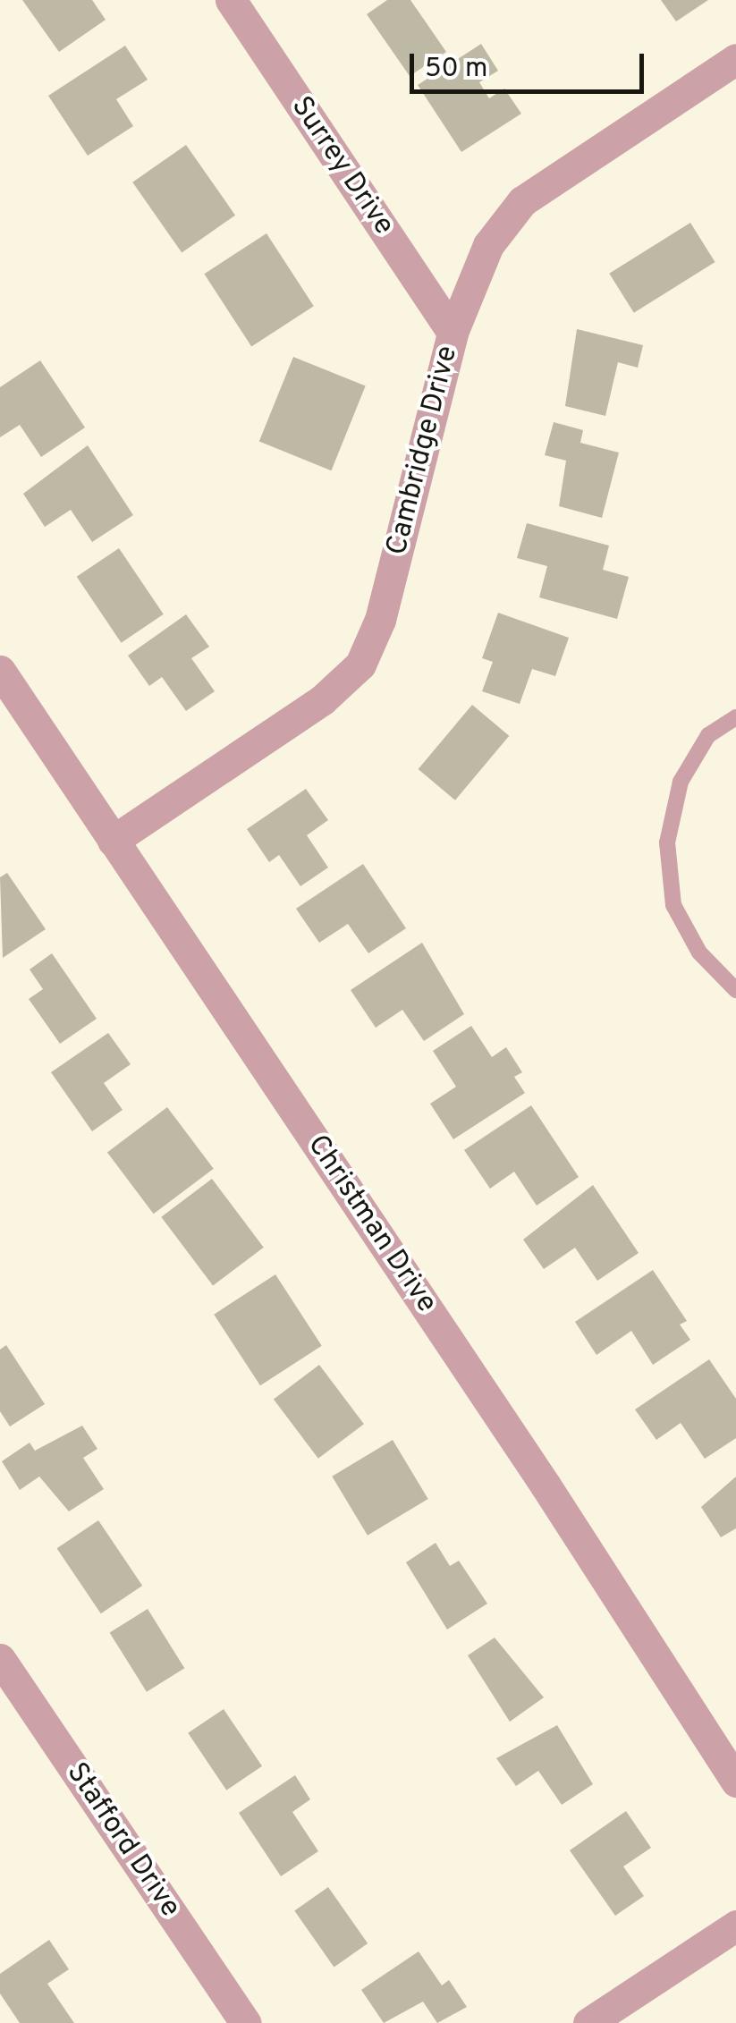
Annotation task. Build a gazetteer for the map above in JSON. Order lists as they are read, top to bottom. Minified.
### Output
{"streets":{"street":["Surrey Drive","Cambridge Drive","Christman Drive","Stafford Drive"]},"crossings":[["Surrey Drive","Cambridge Drive"],["Cambridge Drive","Christman Drive"]],"scale_bar":"50 m"}
